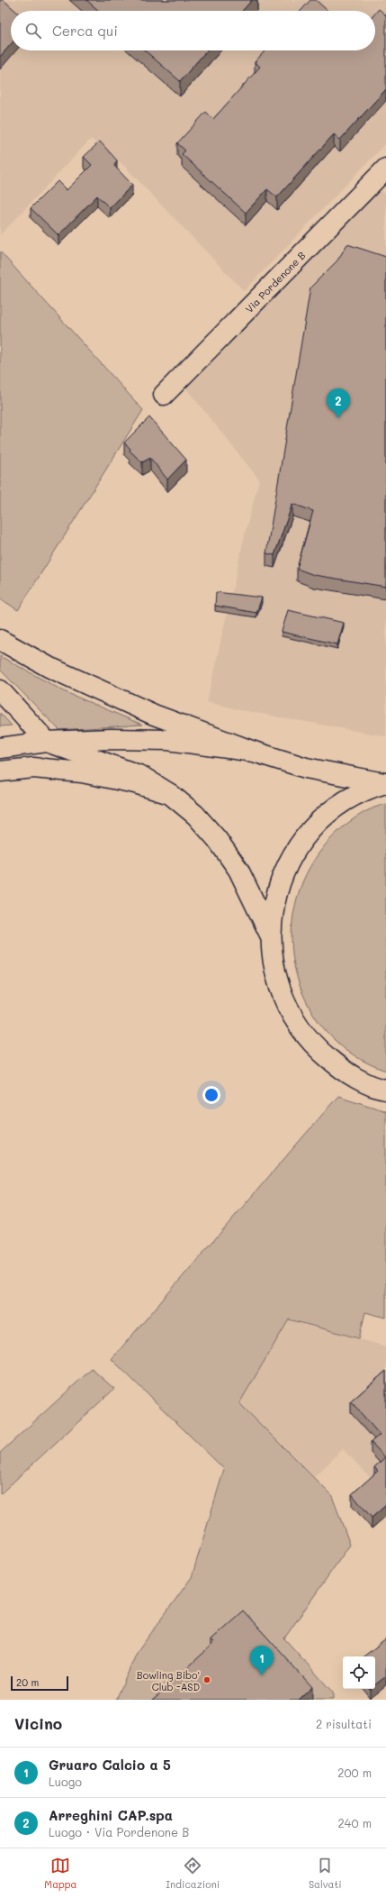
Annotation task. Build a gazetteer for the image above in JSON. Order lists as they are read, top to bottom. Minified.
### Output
{"streets":{"main road":["Via Pordenone B"]},"places":["Bowling Bibo' Club -ASD"],"scale_bar":"20 m","page":{"search":"Cerca qui","pins":["2","1"],"scale":"20 m","heading":["Vicino","2 risultati"],"list":[{"mark":"1","name":"Gruaro Calcio a 5","note":"Luogo","value":"200 m"},{"mark":"2","name":"Arreghini CAP.spa","note":"Luogo · Via Pordenone B","value":"240 m"}],"nav":["Mappa","Indicazioni","Salvati"]}}
